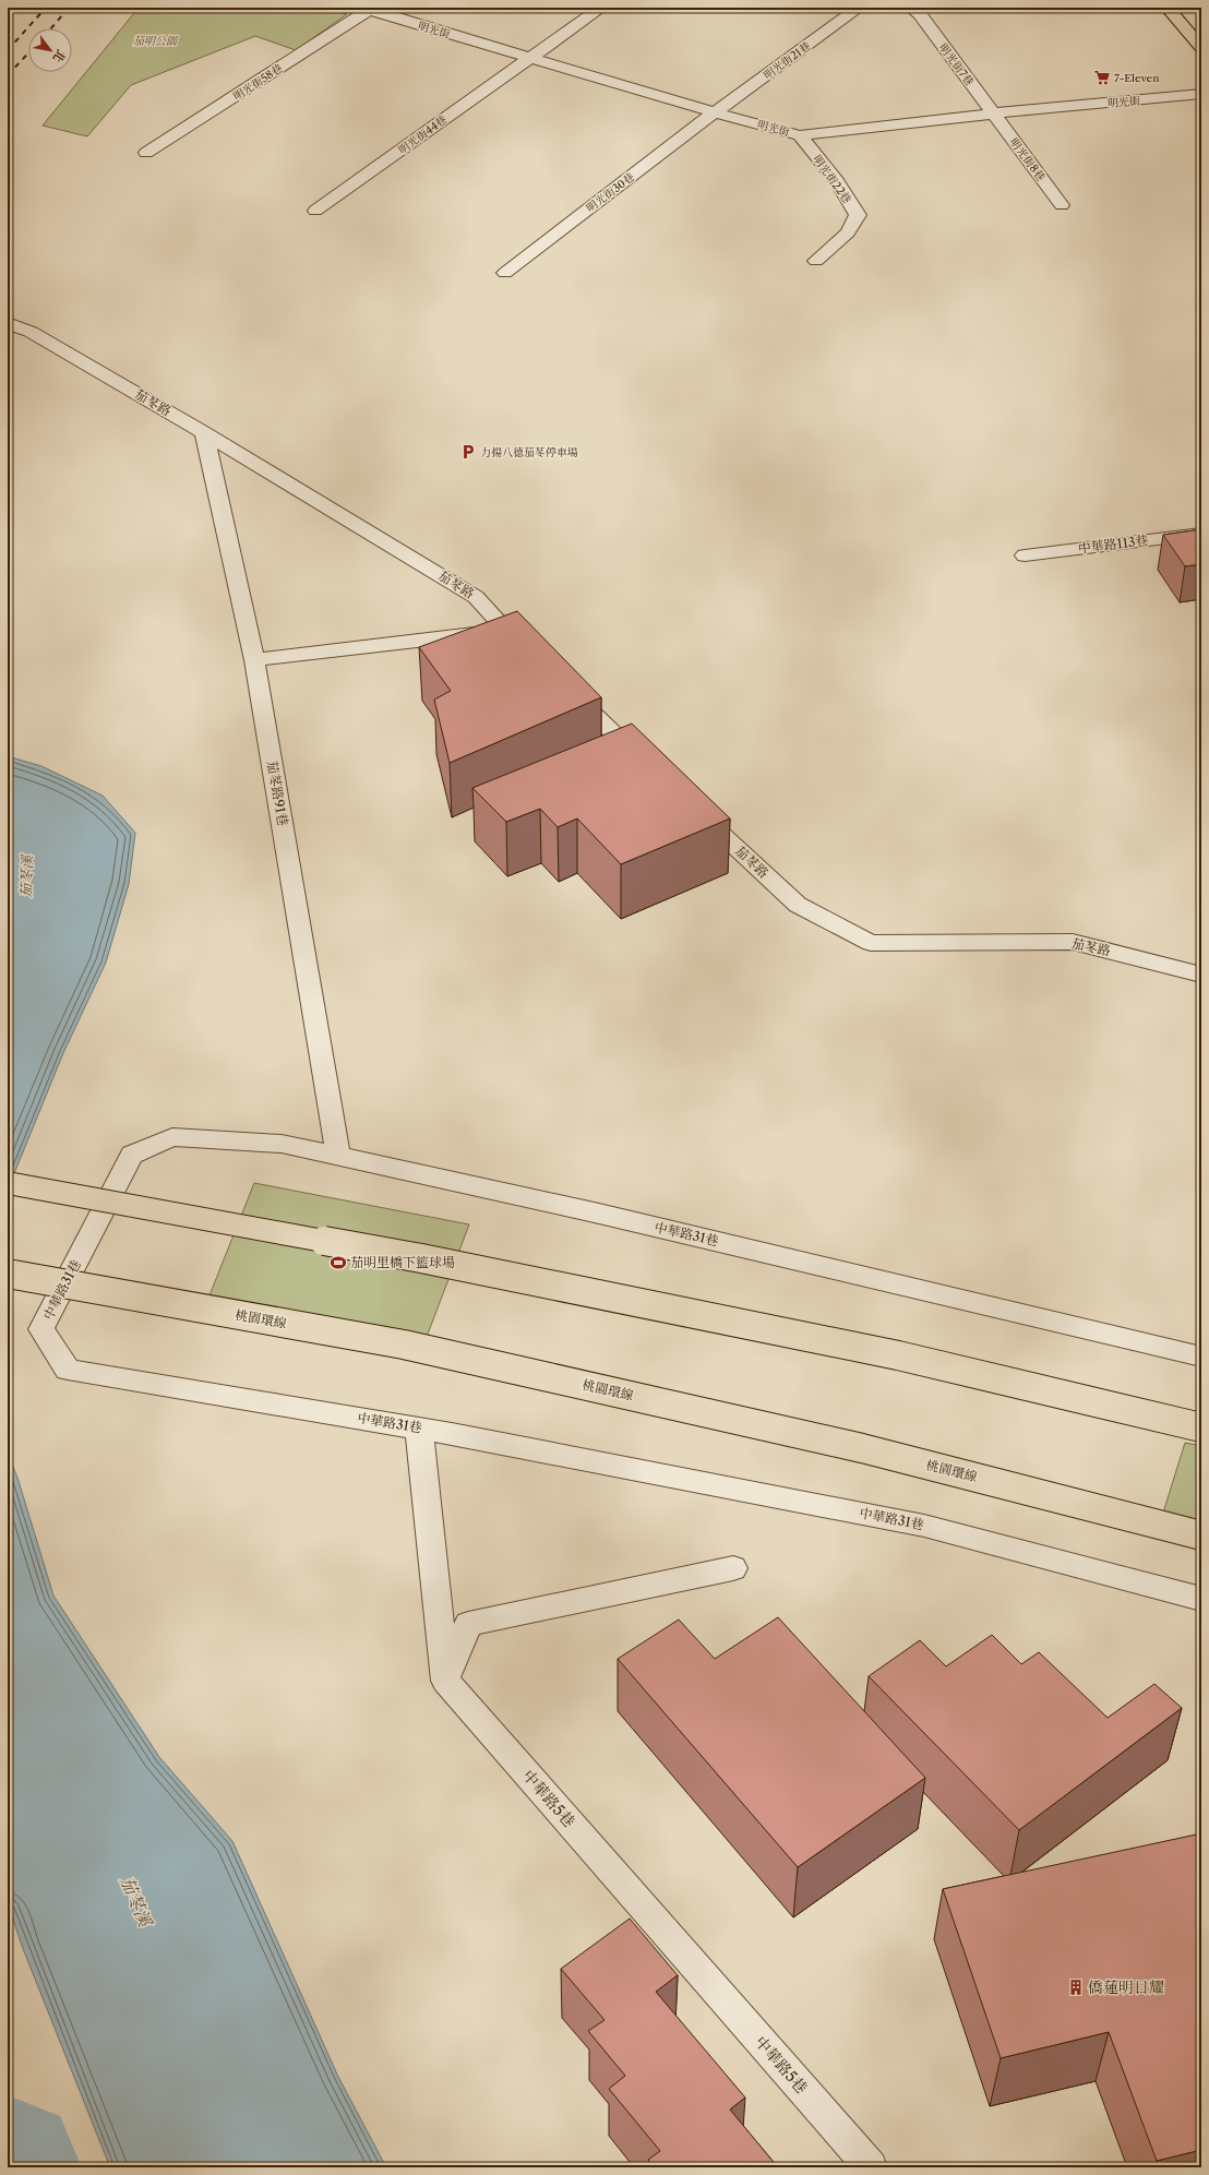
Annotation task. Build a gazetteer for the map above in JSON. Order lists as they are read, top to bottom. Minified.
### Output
{"streets":{"main road":["桃園環線"],"street":["明光街","明光街21巷","明光街7巷","明光街58巷","明光街44巷","明光街8巷","明光街22巷","明光街30巷","茄苳路","中華路113巷","茄苳路91巷","中華路31巷","中華路5巷"]},"crossings":[["明光街","明光街21巷"],["明光街","明光街7巷"],["明光街","明光街58巷"],["明光街","明光街44巷"],["明光街","明光街8巷"],["明光街","明光街22巷"],["明光街","明光街30巷"],["明光街21巷","明光街30巷"],["明光街7巷","明光街8巷"],["茄苳路","茄苳路91巷"],["茄苳路91巷","中華路31巷"]],"water":["茄苳溪"],"parks":["茄明公園"],"places":{"supermarket":["7-Eleven"],"parking":["力揚八德茄苳停車場"],"sports":["茄明里橋下籃球場"],"building":["僑蓮明日耀"]},"north":"bottom right"}
